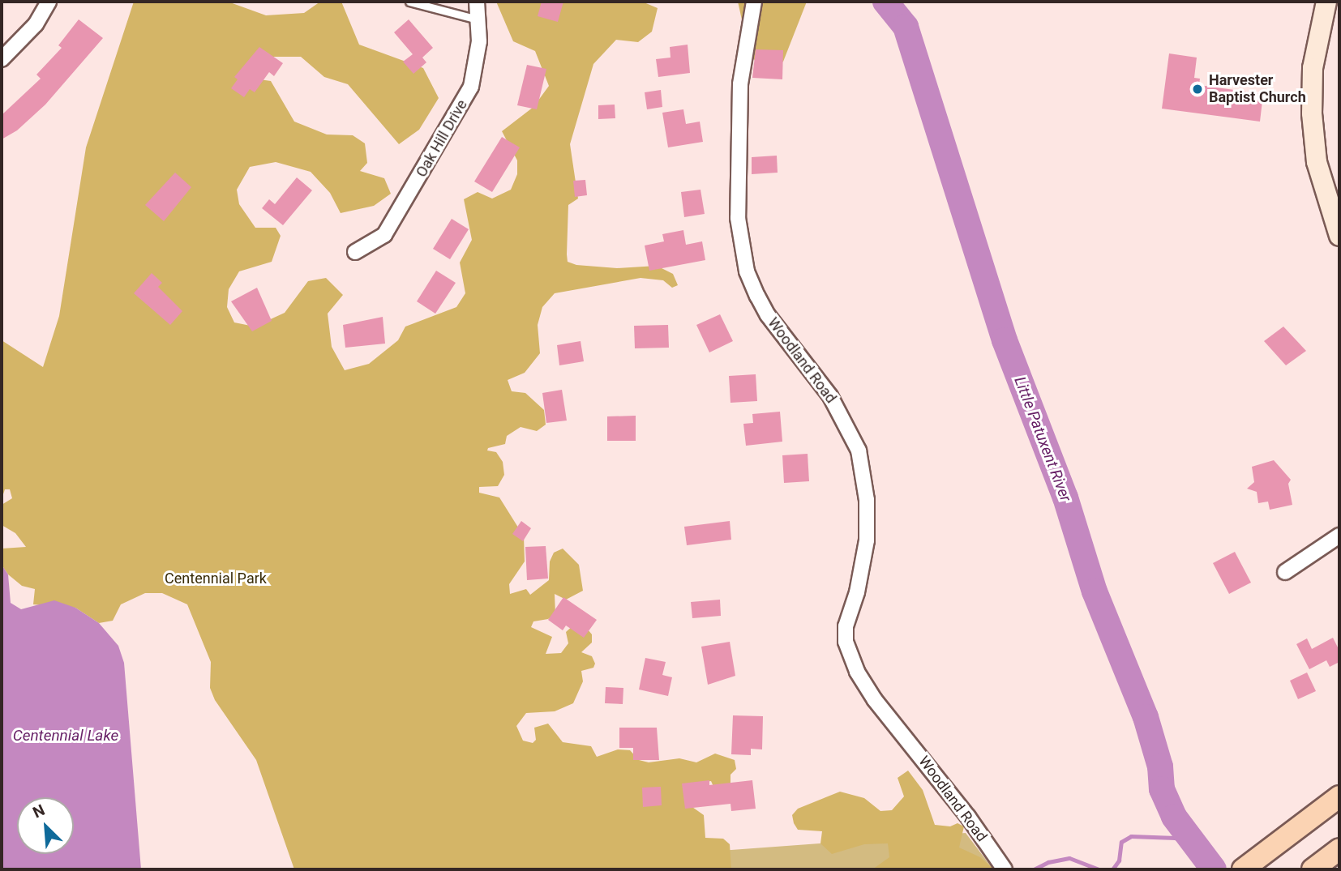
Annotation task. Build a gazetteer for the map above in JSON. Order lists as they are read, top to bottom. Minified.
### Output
{"streets":{"street":["Oak Hill Drive","Woodland Road"]},"water":["Little Patuxent River","Centennial Lake"],"parks":["Centennial Park"],"places":["Harvester Baptist Church"],"north":"top left"}
